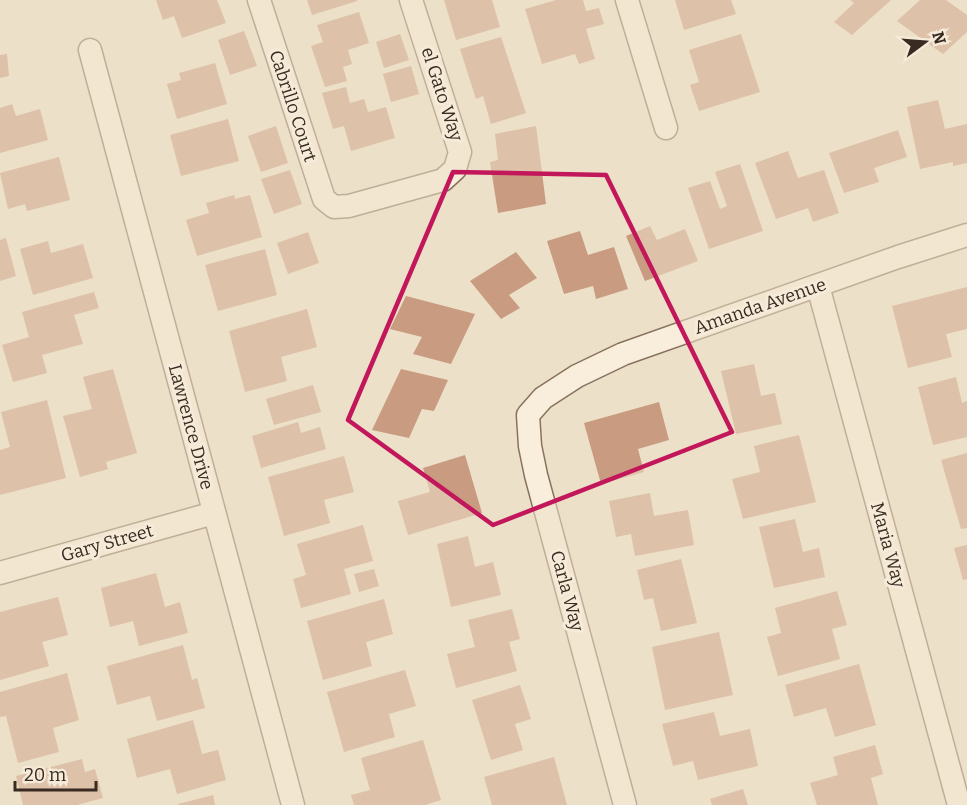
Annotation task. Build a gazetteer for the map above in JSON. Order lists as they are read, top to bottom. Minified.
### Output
{"streets":{"street":["el Gato Way","Cabrillo Court","Amanda Avenue","Lawrence Drive","Gary Street","Maria Way","Carla Way"]},"crossings":[["el Gato Way","Cabrillo Court"],["Amanda Avenue","Maria Way"],["Amanda Avenue","Carla Way"],["Lawrence Drive","Gary Street"]],"scale_bar":"20 m","north":"right"}
